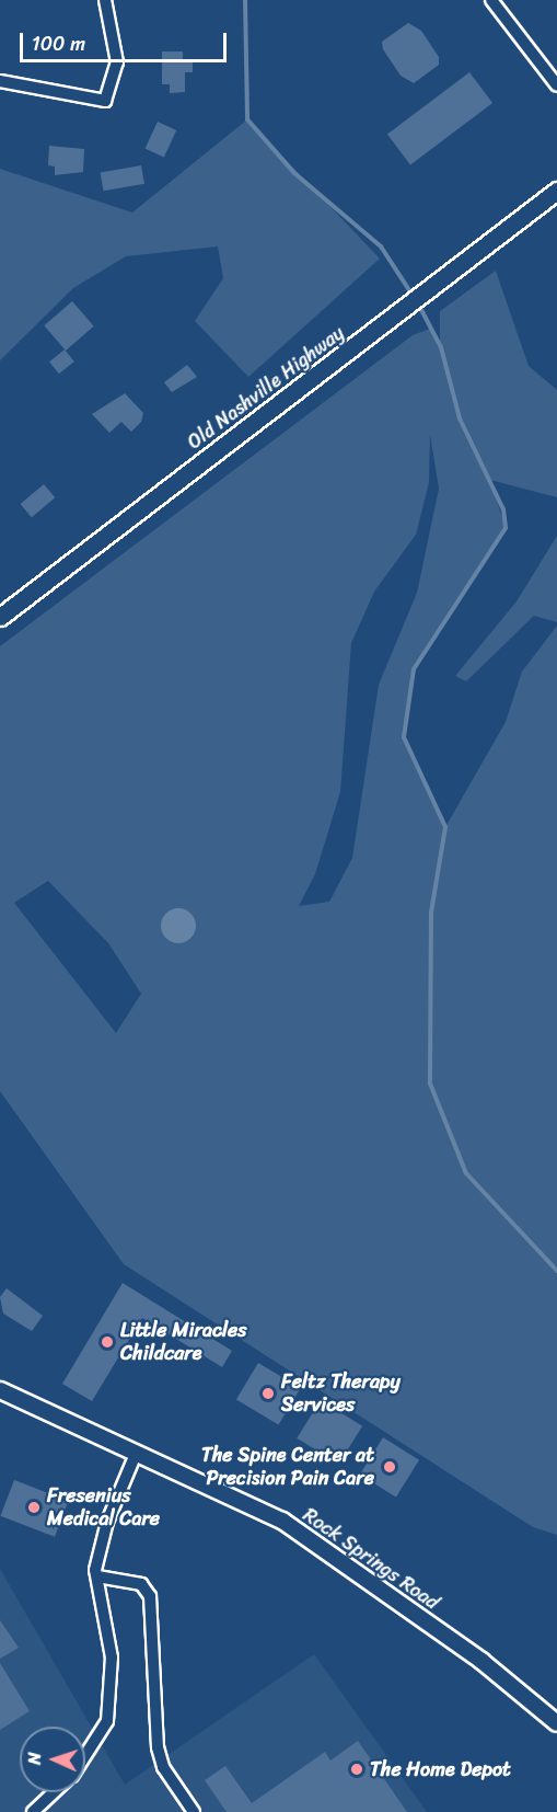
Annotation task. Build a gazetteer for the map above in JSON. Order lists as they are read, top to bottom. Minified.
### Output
{"streets":{"main road":["Old Nashville Highway"],"street":["Rock Springs Road"]},"places":["Little Miracles Childcare","Feltz Therapy Services","The Spine Center at Precision Pain Care","Fresenius Medical Care","The Home Depot"],"scale_bar":"100 m","north":"left"}
